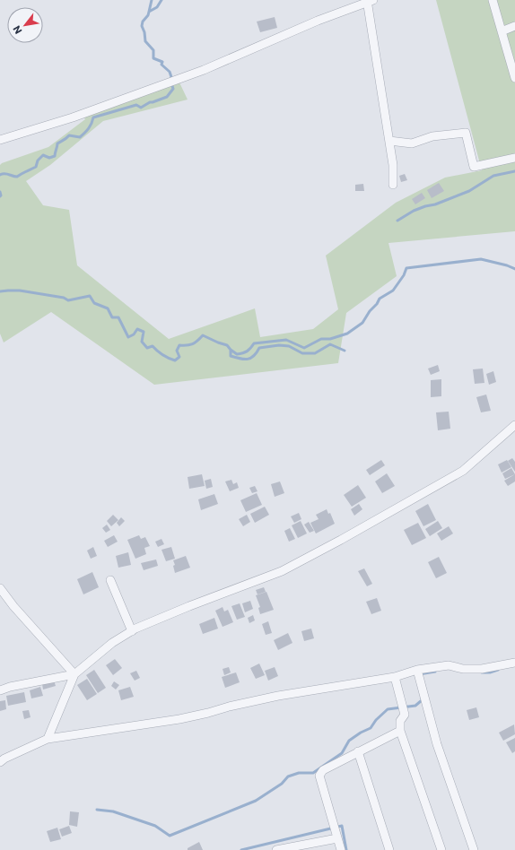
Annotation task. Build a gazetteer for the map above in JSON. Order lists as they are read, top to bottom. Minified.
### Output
{"north":"bottom left"}
